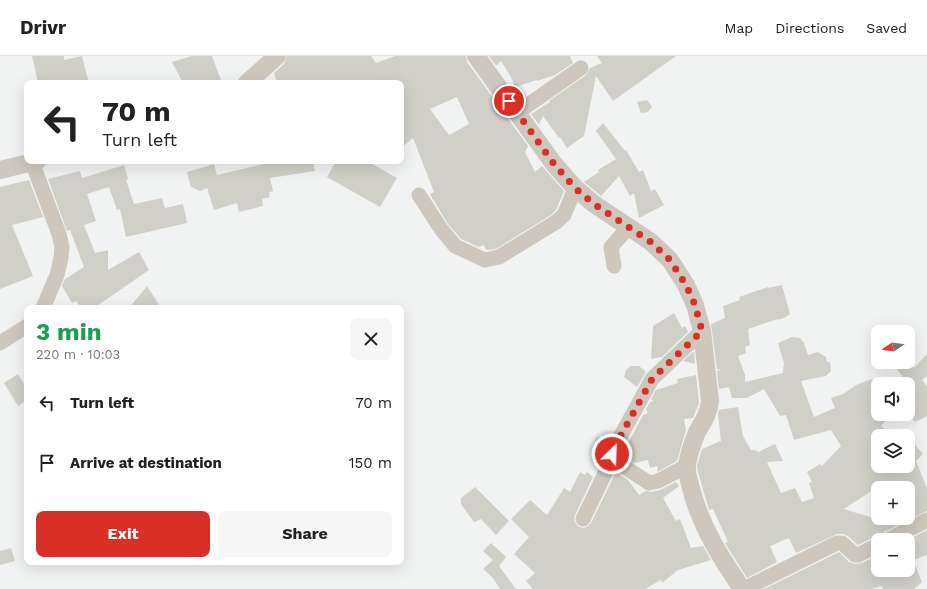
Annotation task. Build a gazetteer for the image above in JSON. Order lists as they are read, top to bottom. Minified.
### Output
{"north":"left","page":{"header":"Drivr","nav":["Map","Directions","Saved"],"turn":["70 m","Turn left"],"heading":["3 min","220 m · 10:03"],"map_buttons":["+","−"],"list":[{"name":"Turn left","value":"70 m"},{"name":"Arrive at destination","value":"150 m"}],"buttons":["Exit","Share"]}}
